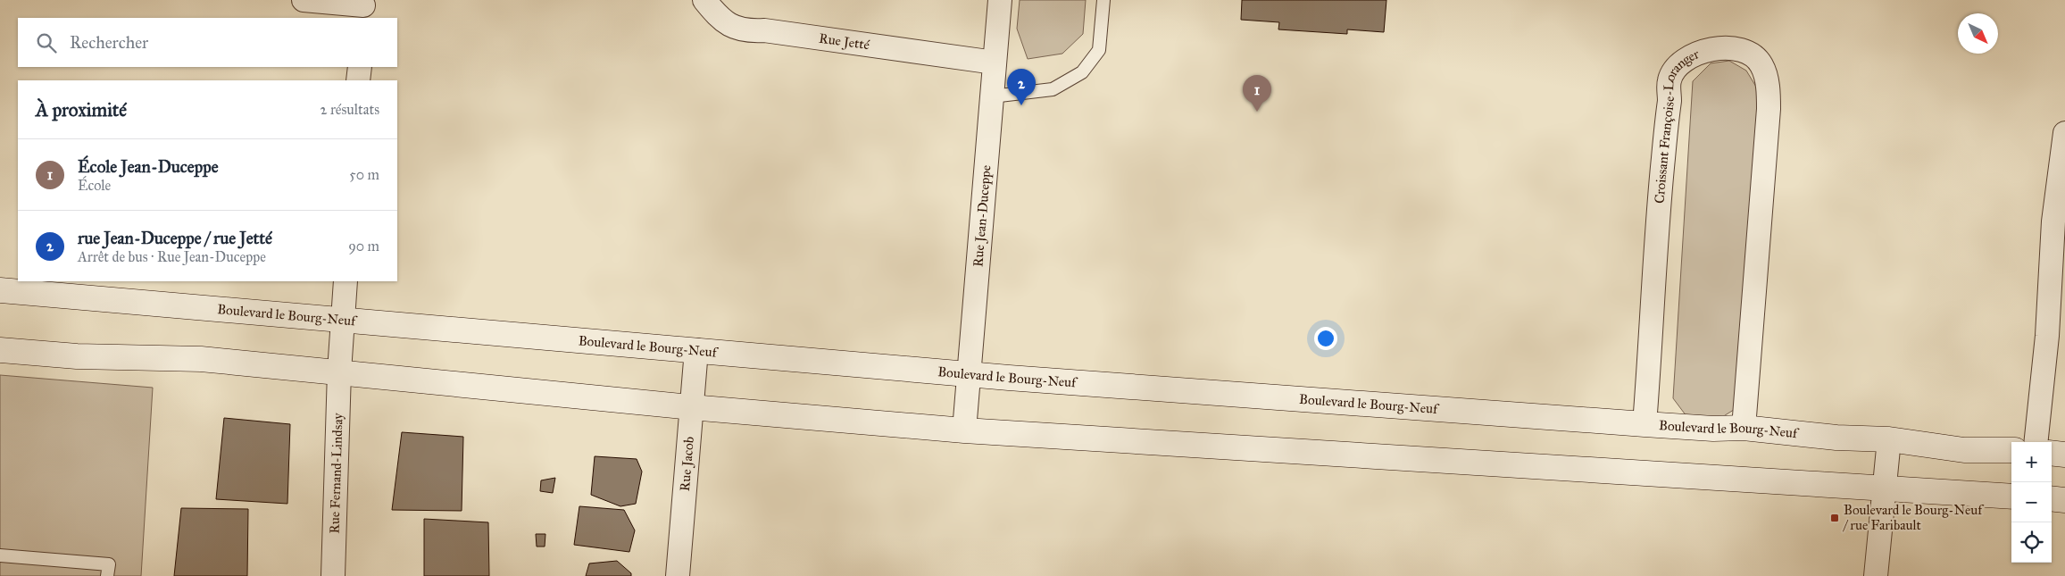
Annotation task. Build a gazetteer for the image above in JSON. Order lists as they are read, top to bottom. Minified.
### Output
{"streets":{"street":["Rue Jetté","Croissant Françoise-Loranger","Rue Jean-Duceppe","Boulevard le Bourg-Neuf","Rue Jacob","Rue Fernand-Lindsay"]},"crossings":[["Rue Jetté","Rue Jean-Duceppe"],["Croissant Françoise-Loranger","Boulevard le Bourg-Neuf"],["Rue Jean-Duceppe","Boulevard le Bourg-Neuf"],["Boulevard le Bourg-Neuf","Rue Jacob"],["Boulevard le Bourg-Neuf","Rue Fernand-Lindsay"]],"places":{"transit":["Boulevard le Bourg-Neuf / rue Faribault"]},"north":"bottom right","page":{"search":"Rechercher","pins":["2","1"],"heading":["À proximité","2 résultats"],"list":[{"mark":"1","name":"École Jean-Duceppe","note":"École","value":"50 m"},{"mark":"2","name":"rue Jean-Duceppe / rue Jetté","note":"Arrêt de bus · Rue Jean-Duceppe","value":"90 m"}],"map_buttons":["+","−"]}}
